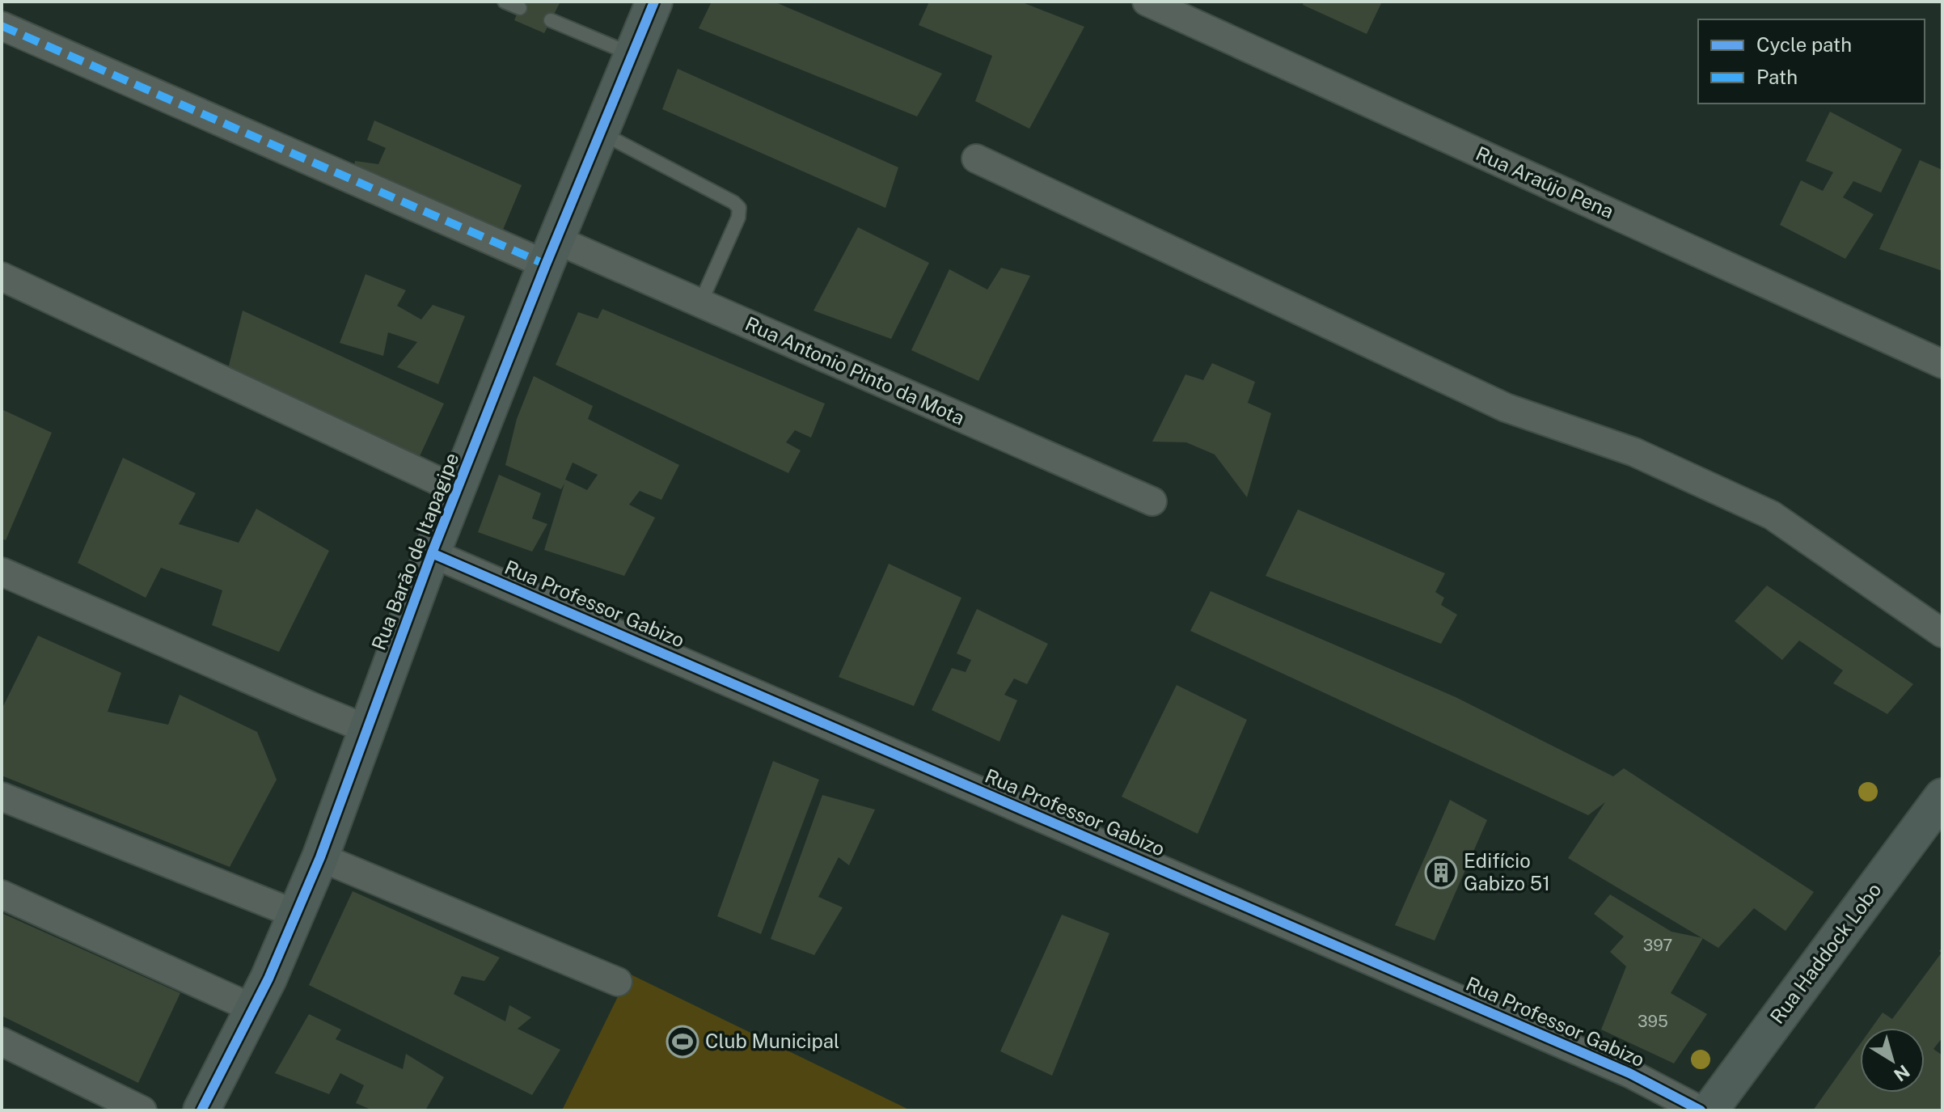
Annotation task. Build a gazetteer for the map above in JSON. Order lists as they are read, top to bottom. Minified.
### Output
{"streets":{"street":["Rua Araújo Pena","Rua Antonio Pinto da Mota","Rua Barão de Itapagipe","Rua Professor Gabizo","Rua Haddock Lobo"]},"crossings":[["Rua Antonio Pinto da Mota","Rua Barão de Itapagipe"],["Rua Barão de Itapagipe","Rua Professor Gabizo"]],"places":{"building":["Edifício Gabizo 51"],"sports":["Club Municipal"]},"house_numbers":["397","395"],"legend":["Cycle path","Path"],"north":"bottom right"}
